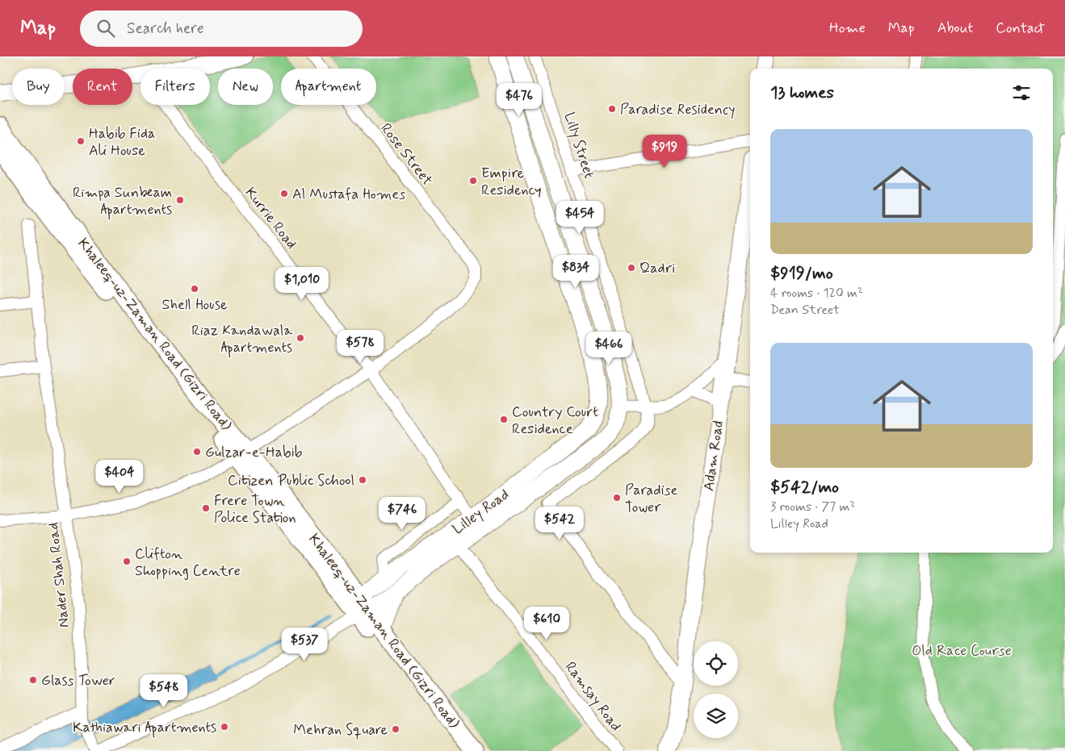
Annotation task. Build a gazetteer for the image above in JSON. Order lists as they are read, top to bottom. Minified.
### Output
{"streets":{"main road":["Khaleeq-uz-Zaman Road (Gizri Road)","Adam Road","Lilley Road"],"street":["Lilly Street","Rose Street","Kurrie Road","Nader Shah Road","Ramsay Road"]},"crossings":[["Lilly Street","Adam Road"],["Rose Street","Kurrie Road"],["Kurrie Road","Lilley Road"],["Khaleeq-uz-Zaman Road (Gizri Road)","Lilley Road"],["Lilley Road","Nader Shah Road"],["Lilley Road","Ramsay Road"]],"parks":["Old Race Course"],"places":["Paradise Residency","Habib Fida Ali House","Empire Residency","Al Mustafa Homes","Rimpa Sunbeam Apartments","Qadri","Shell House","Riaz Kandawala Apartments","Country Court Residence","Gulzar-e-Habib","Citizen Public School","Paradise Tower","Frere Town Police Station","Clifton Shopping Centre","Glass Tower","Kathiawari Apartments","Mehran Square"],"page":{"header":"Map","search":"Search here","nav":["Home","Map","About","Contact"],"chip":["Buy","Rent","Filters","New","Apartment"],"heading":"13 homes","price":["$476","$919","$454","$834","$1,010","$578","$466","$404","$746","$542","$610","$537","$548"],"list":[{"name":"$919/mo","note":"4 rooms · 120 m² · Dean Street"},{"name":"$542/mo","note":"3 rooms · 77 m² · Lilley Road"}]}}
